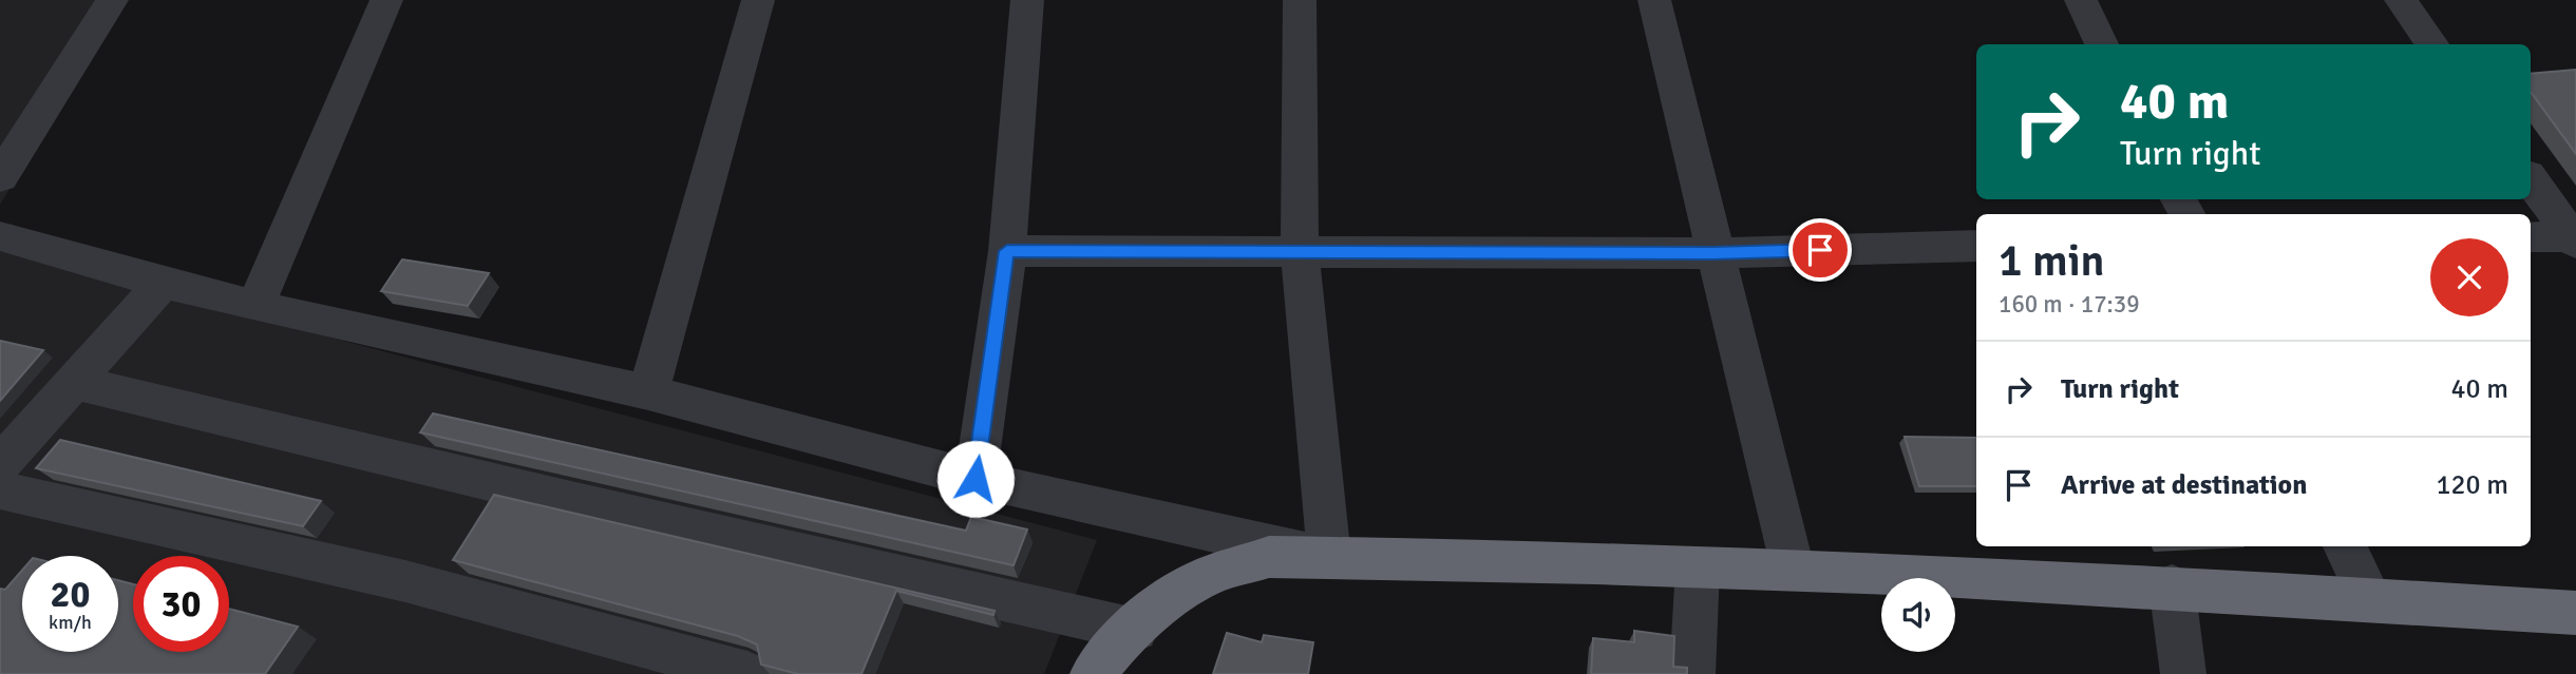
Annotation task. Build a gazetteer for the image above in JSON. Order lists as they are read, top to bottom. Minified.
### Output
{"page":{"turn":["40 m","Turn right"],"heading":["1 min","160 m · 17:39"],"list":[{"name":"Turn right","value":"40 m"},{"name":"Arrive at destination","value":"120 m"}],"speed":"20 km/h","limit":"30"}}
